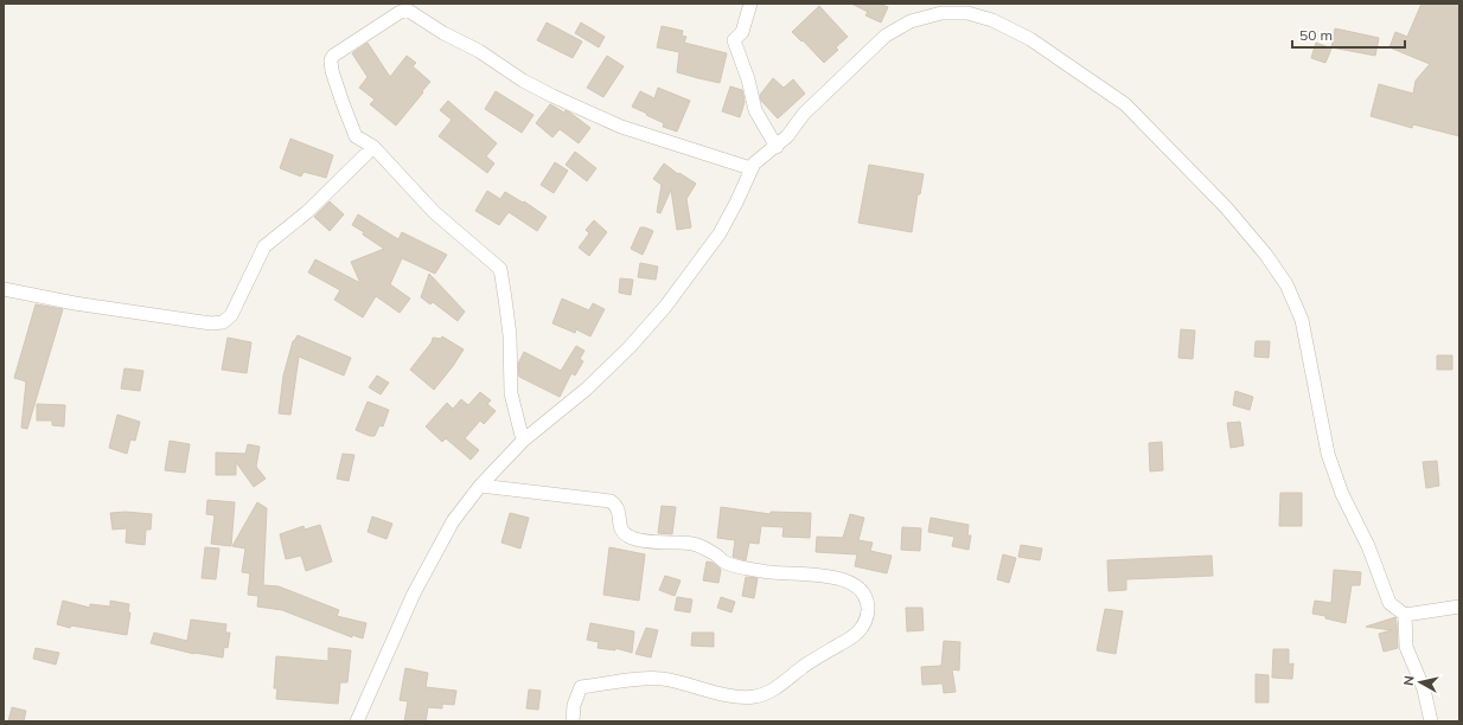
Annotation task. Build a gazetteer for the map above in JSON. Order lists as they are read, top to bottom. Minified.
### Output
{"scale_bar":"50 m","north":"left"}
